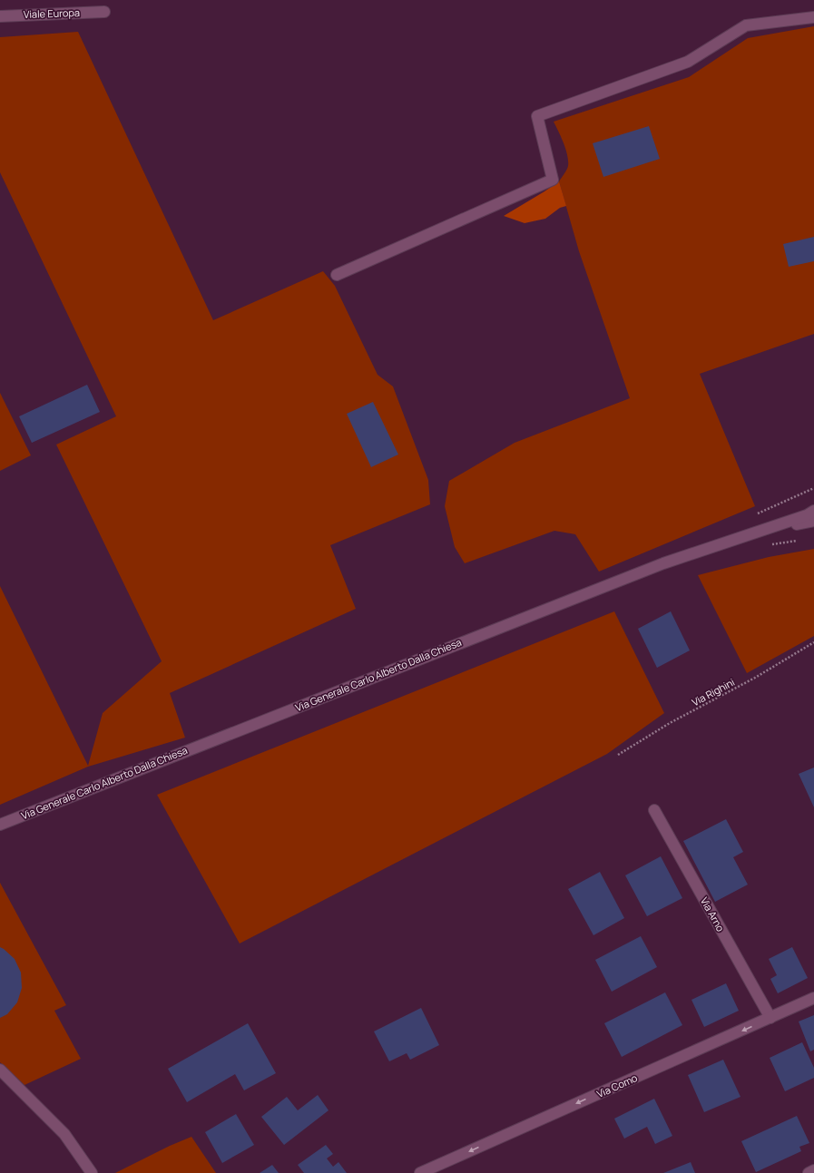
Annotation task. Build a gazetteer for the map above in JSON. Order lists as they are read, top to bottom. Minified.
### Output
{"streets":{"street":["Viale Europa","Via Generale Carlo Alberto Dalla Chiesa","Via Arno","Via Como"],"path":["Via Righini"]},"crossings":[["Via Arno","Via Como"]],"one_way":["Via Como"]}
